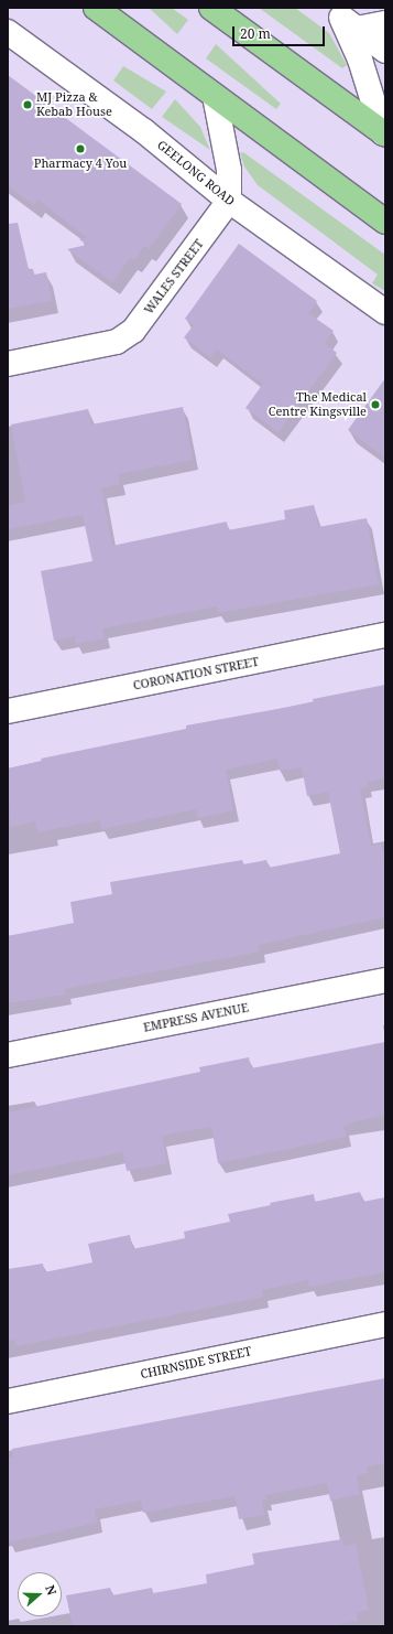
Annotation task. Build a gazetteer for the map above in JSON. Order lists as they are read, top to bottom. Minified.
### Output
{"streets":{"street":["GEELONG ROAD","WALES STREET","CORONATION STREET","EMPRESS AVENUE","CHIRNSIDE STREET"]},"crossings":[["GEELONG ROAD","WALES STREET"]],"places":["MJ Pizza & Kebab House","Pharmacy 4 You","The Medical Centre Kingsville"],"scale_bar":"20 m","north":"right"}
